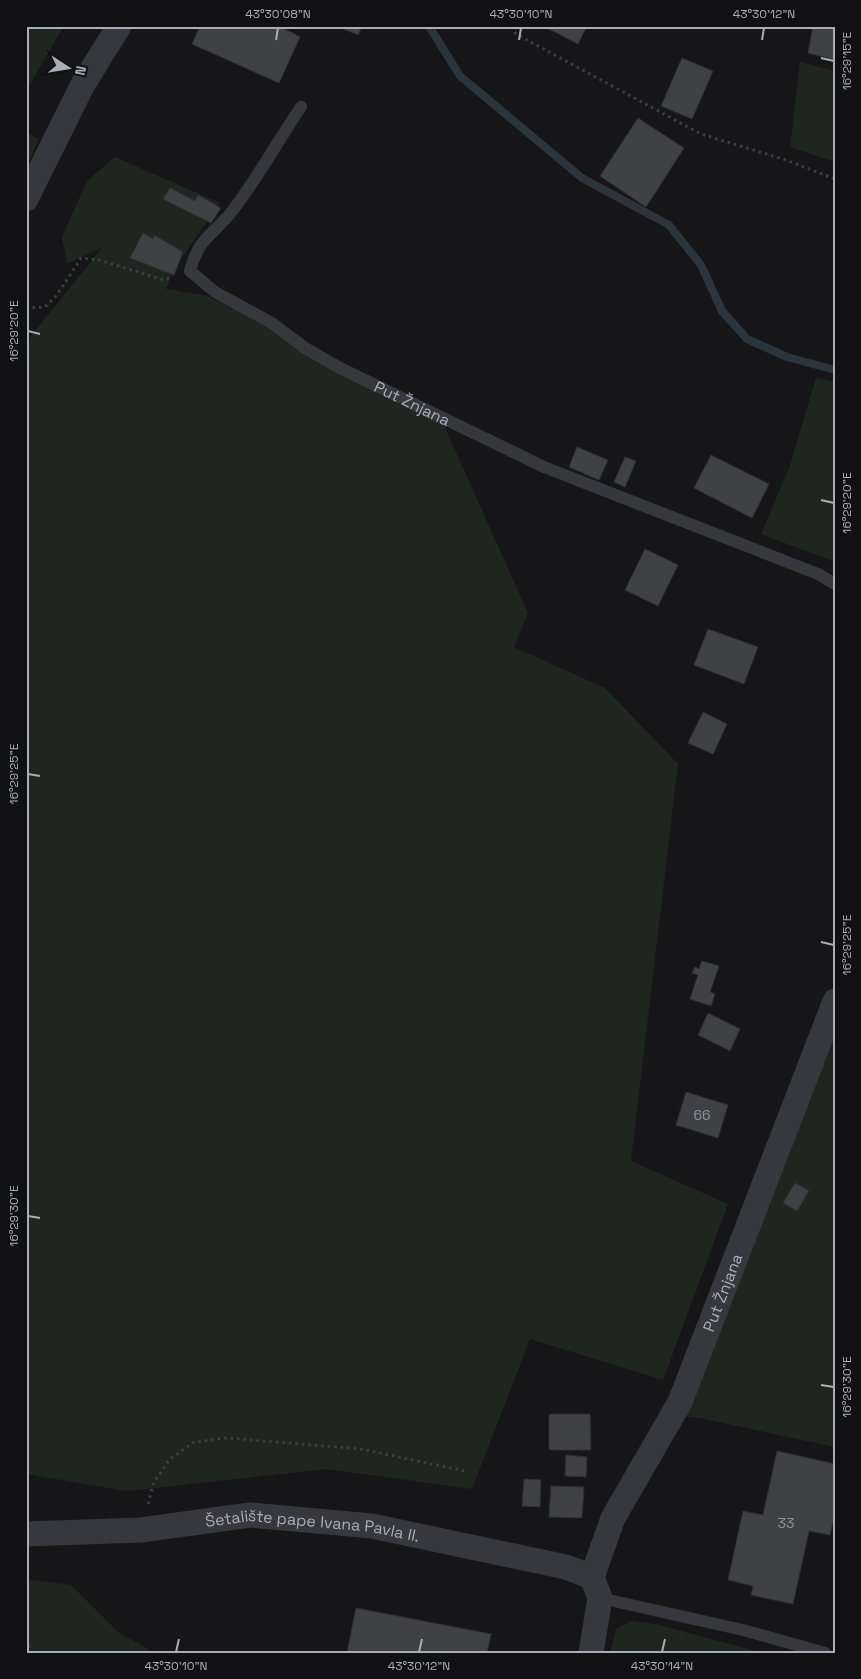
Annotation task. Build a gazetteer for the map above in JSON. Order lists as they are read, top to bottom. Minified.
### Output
{"streets":{"street":["Put Žnjana","Šetalište pape Ivana Pavla II."]},"crossings":[["Put Žnjana","Šetalište pape Ivana Pavla II."]],"house_numbers":["66","33"],"north":"right","coordinates":["43°30'08\"N","43°30'10\"N","43°30'12\"N","16°29'15\"E","16°29'20\"E","16°29'25\"E","16°29'30\"E","43°30'14\"N"]}
